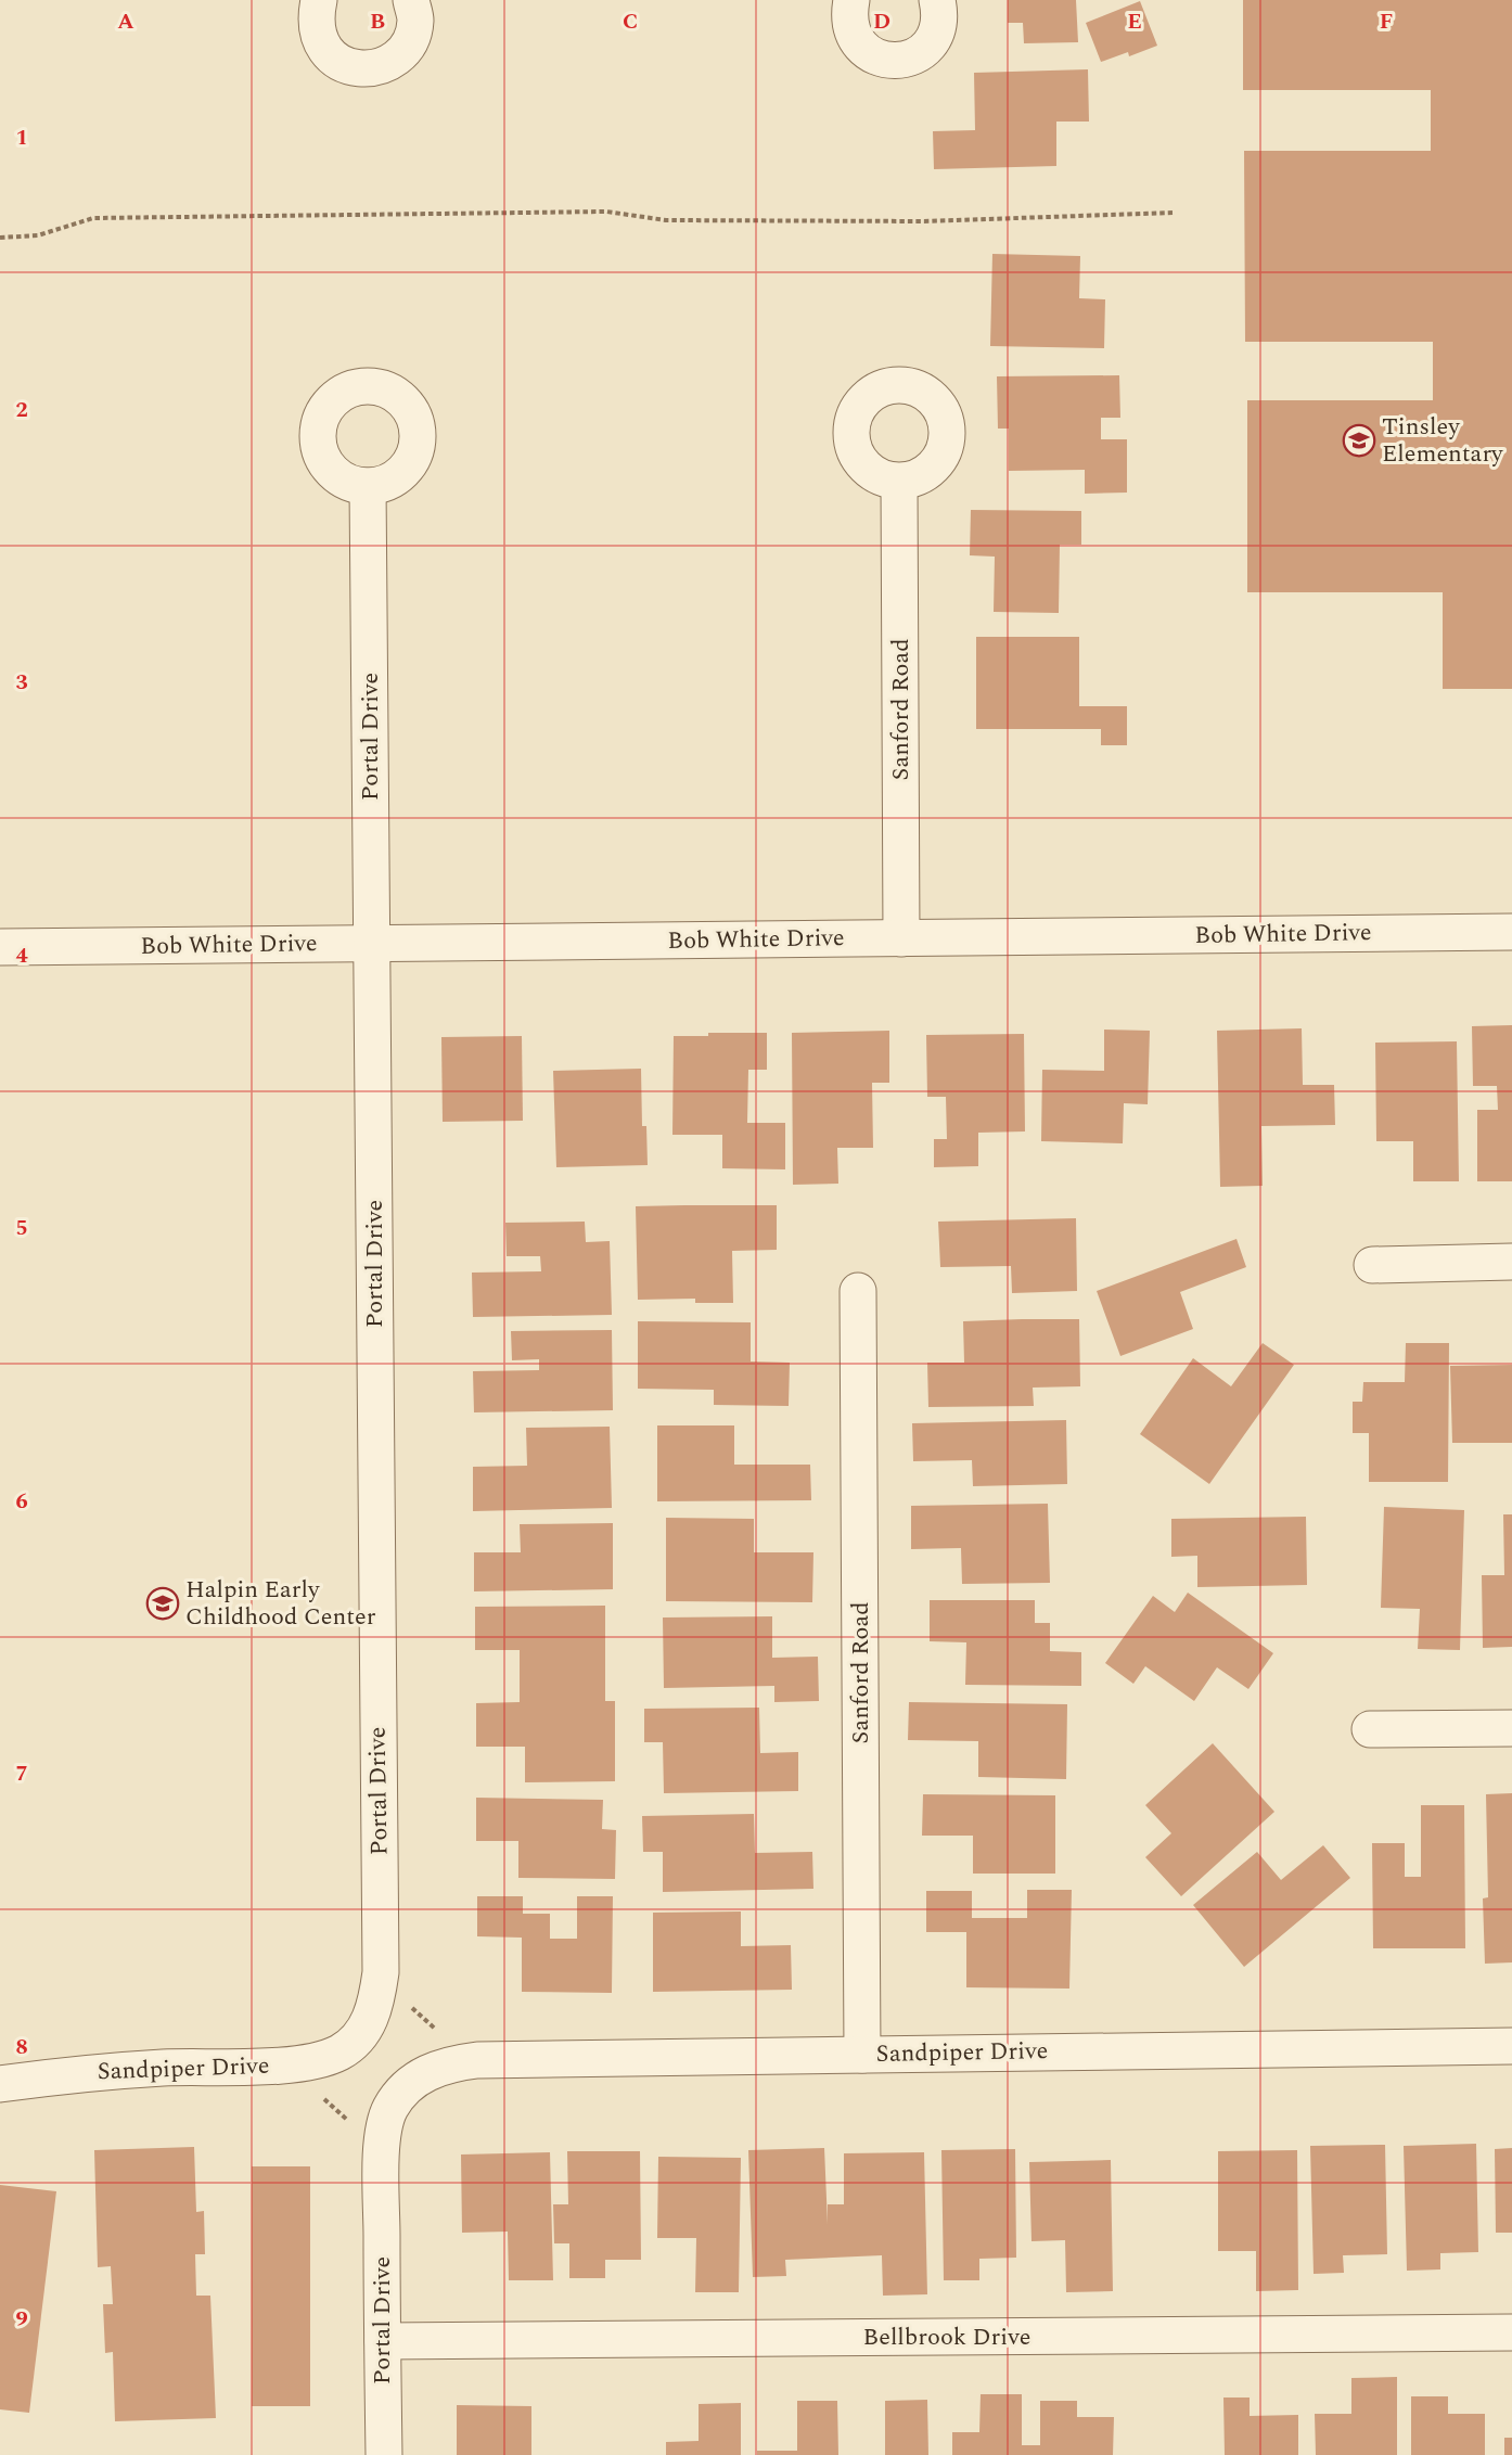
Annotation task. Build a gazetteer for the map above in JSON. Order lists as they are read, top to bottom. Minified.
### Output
{"streets":{"street":["Sanford Road","Portal Drive","Bob White Drive","Sandpiper Drive","Bellbrook Drive"]},"crossings":[["Sanford Road","Bob White Drive"],["Sanford Road","Sandpiper Drive"],["Portal Drive","Bob White Drive"],["Portal Drive","Sandpiper Drive"],["Portal Drive","Bellbrook Drive"]],"places":{"school or university":["Tinsley Elementary","Halpin Early Childhood Center"]},"grid":{"columns":["A","B","C","D","E","F"],"rows":["1","2","3","4","5","6","7","8","9"]}}
